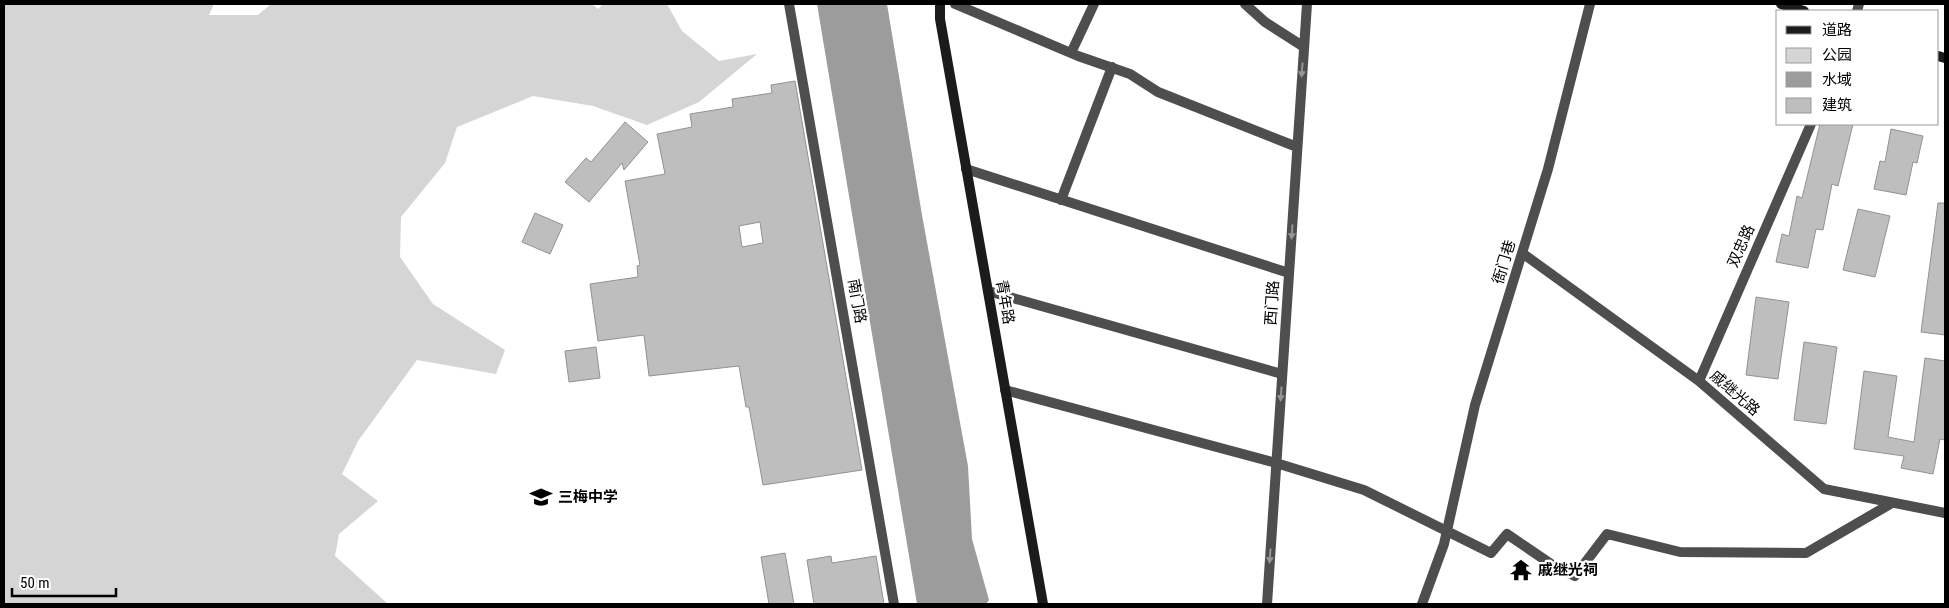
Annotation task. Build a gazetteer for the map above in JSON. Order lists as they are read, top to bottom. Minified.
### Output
{"streets":{"main road":["青年路"],"street":["双忠路","衙门巷","南门路","西门路","戚继光路"]},"crossings":[["双忠路","戚继光路"],["衙门巷","戚继光路"]],"one_way":["西门路"],"places":{"school or university":["三梅中学"],"temple":["戚继光祠"]},"legend":["道路","公园","水域","建筑"],"scale_bar":"50 m"}
